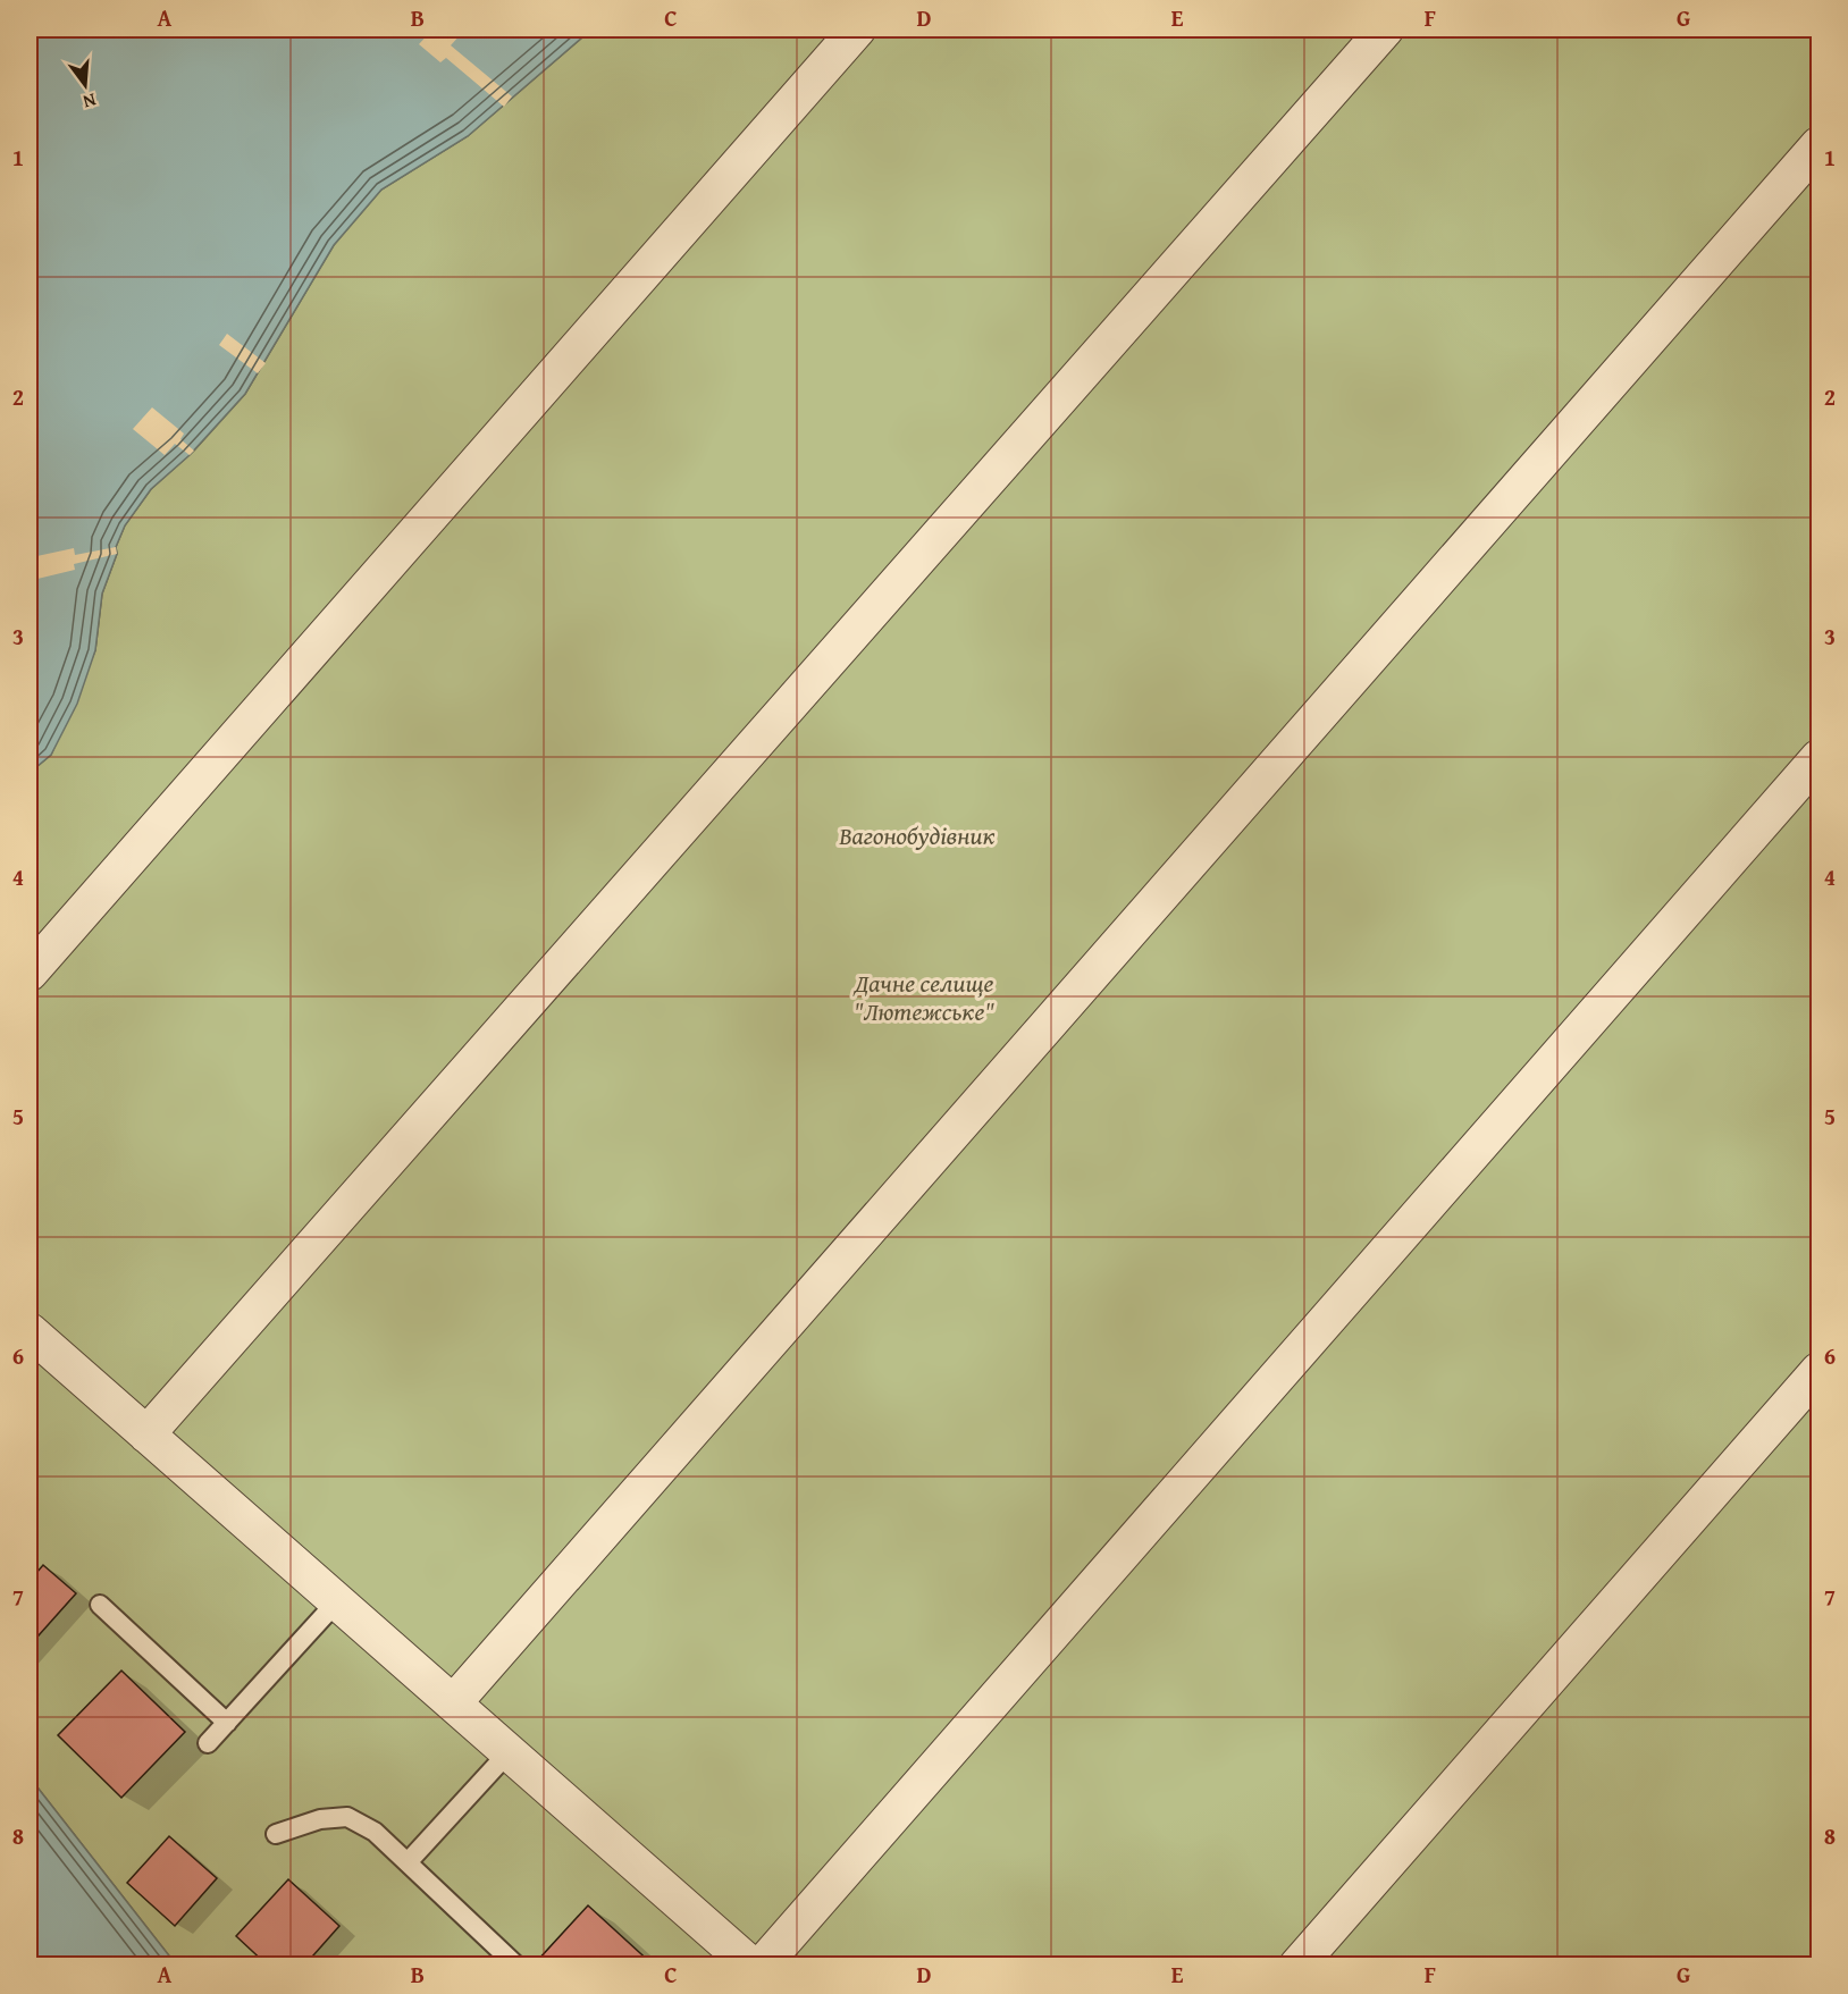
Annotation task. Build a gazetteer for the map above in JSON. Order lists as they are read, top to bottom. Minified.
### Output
{"parks":["Вагонобудівник","Дачне селище \"Лютежське\""],"north":"bottom","grid":{"columns":["A","B","C","D","E","F","G"],"rows":["1","2","3","4","5","6","7","8"]}}
